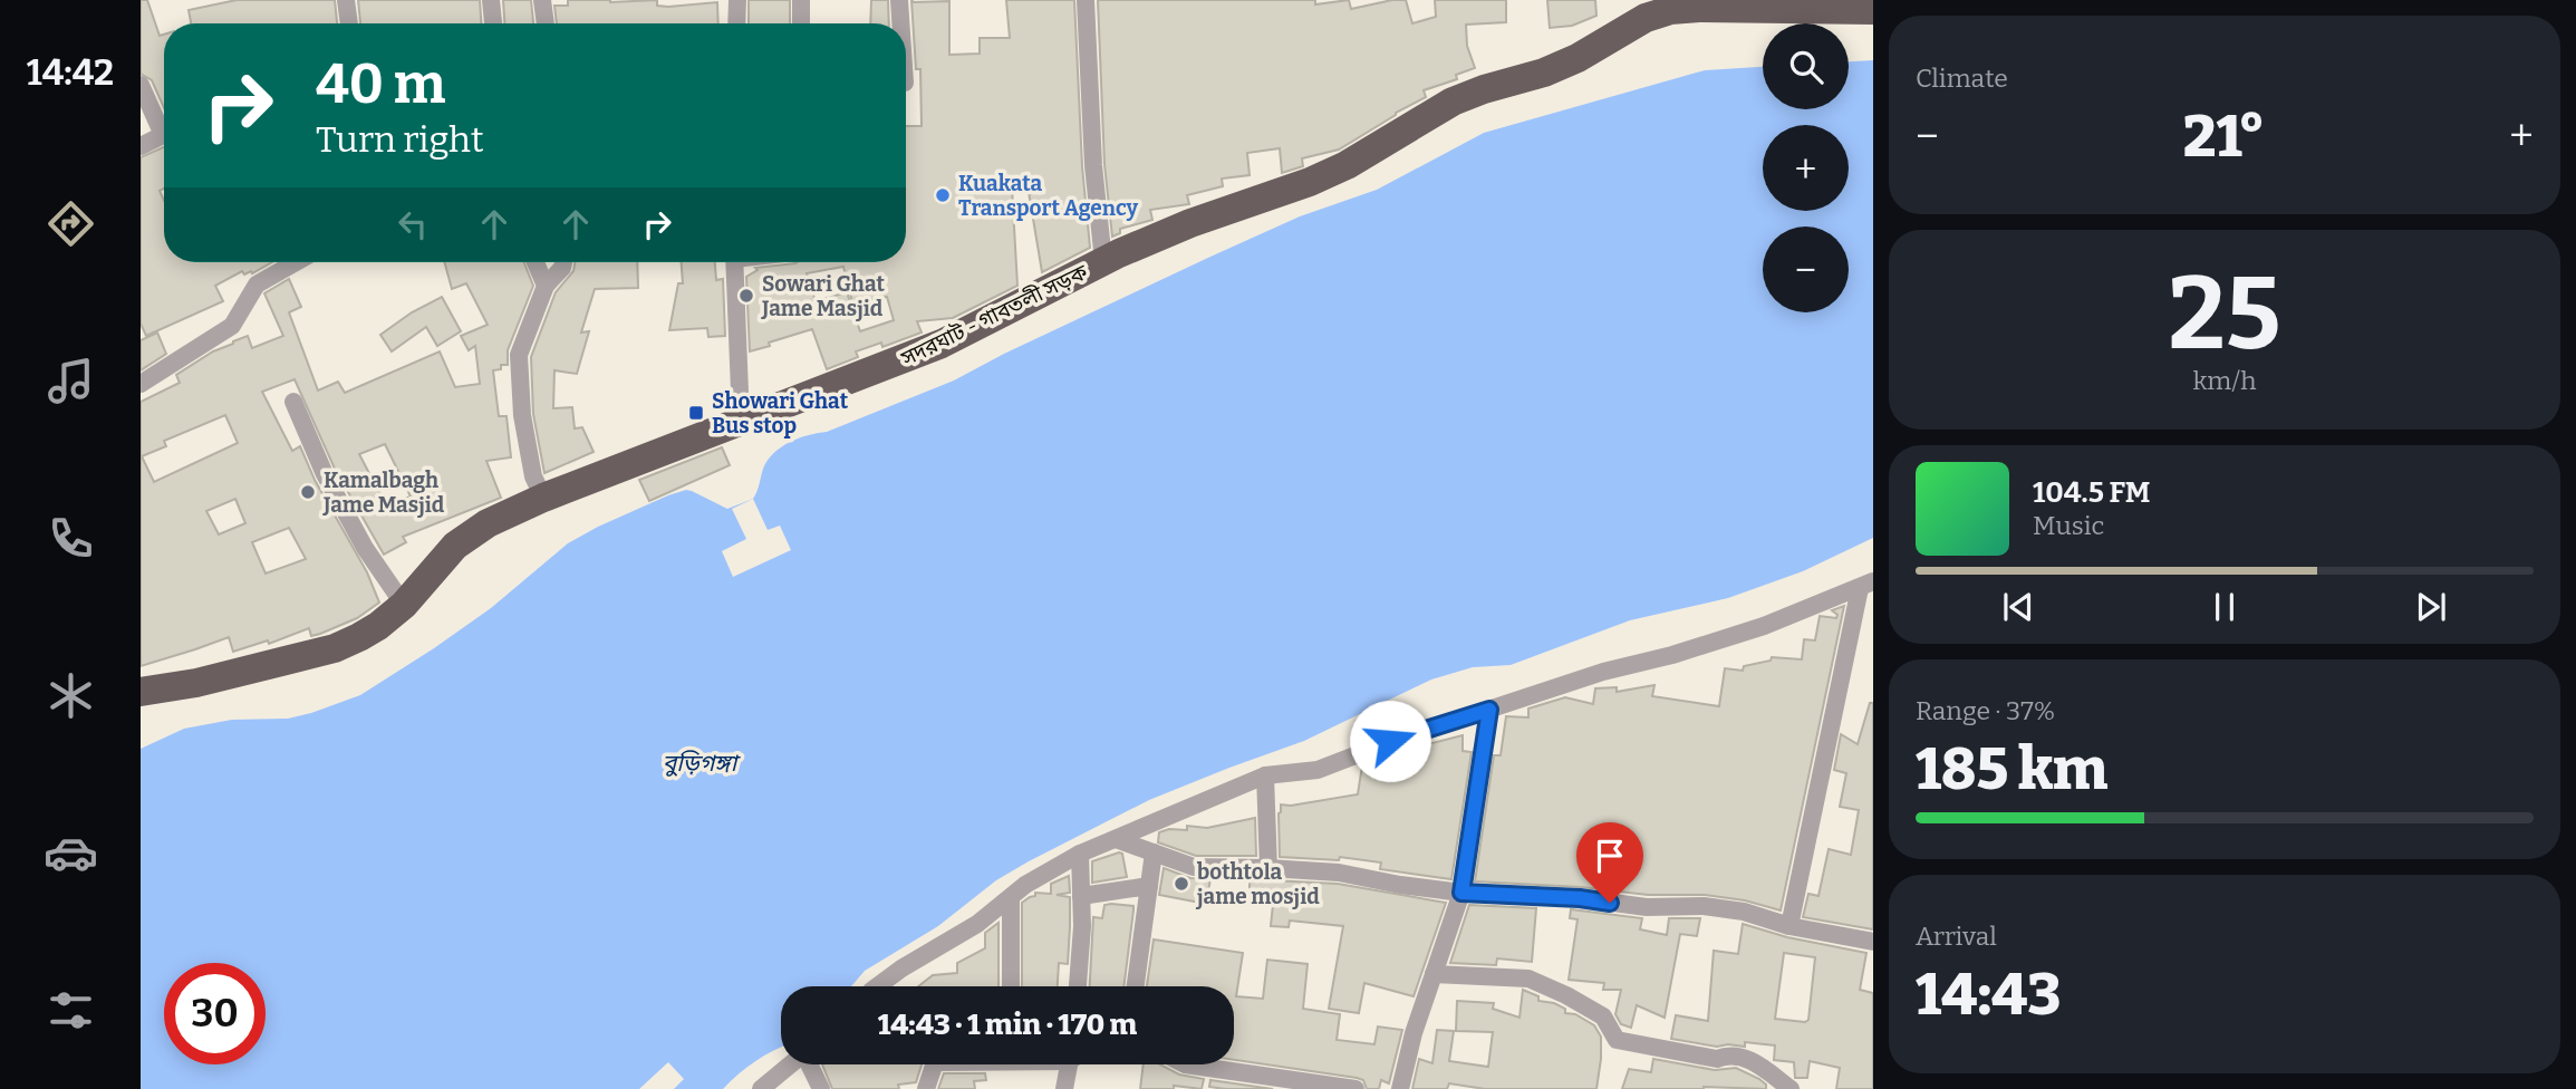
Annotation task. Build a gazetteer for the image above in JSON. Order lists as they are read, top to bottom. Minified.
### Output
{"streets":{"highway":["সদরঘাট - গাবতলী সড়ক"]},"water":["বুড়িগঙ্গা"],"places":{"other":["Kuakata Transport Agency","Sowari Ghat Jame Masjid","Kamalbagh Jame Masjid","bothtola jame mosjid"],"transit":["Showari Ghat Bus stop"]},"page":{"tabs":"14:42","tile":["Climate",["25","km/h"],["Range · 37%","185 km"],["Arrival","14:43"]],"map_buttons":["+","−"],"turn":["40 m","Turn right"],"heat":["−","21°","+"],"song":["104.5 FM","Music"],"limit":"30","trip":"14:43 · 1 min · 170 m"}}
